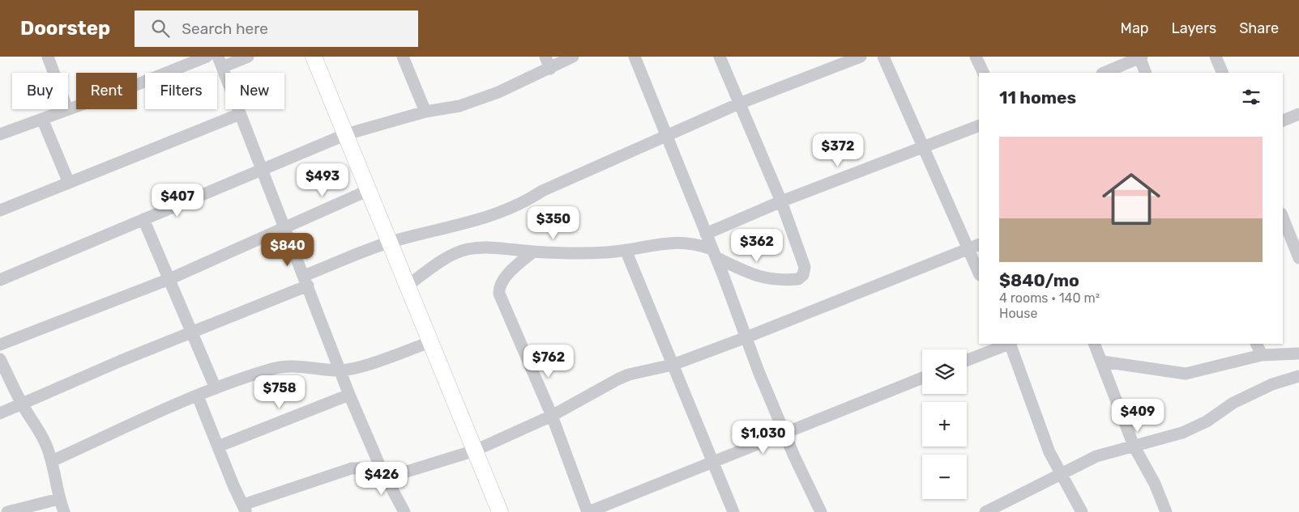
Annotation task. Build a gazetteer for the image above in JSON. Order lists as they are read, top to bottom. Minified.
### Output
{"page":{"header":"Doorstep","search":"Search here","nav":["Map","Layers","Share"],"chip":["Buy","Rent","Filters","New"],"heading":"11 homes","list":[{"name":"$840/mo","note":"4 rooms · 140 m² · House"}],"price":["$372","$493","$407","$350","$362","$840","$762","$758","$409","$1,030","$426"],"map_buttons":["+","−"]}}
